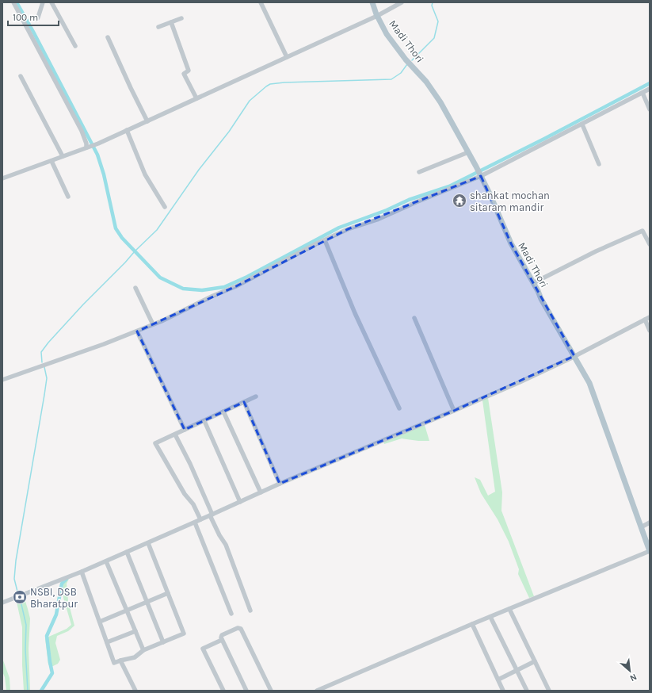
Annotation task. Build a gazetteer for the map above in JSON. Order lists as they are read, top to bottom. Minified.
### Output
{"streets":{"main road":["Madi Thori"]},"places":{"temple":["shankat mochan sitaram mandir"],"bank":["NSBI, DSB Bharatpur"]},"scale_bar":"100 m","north":"bottom right"}
